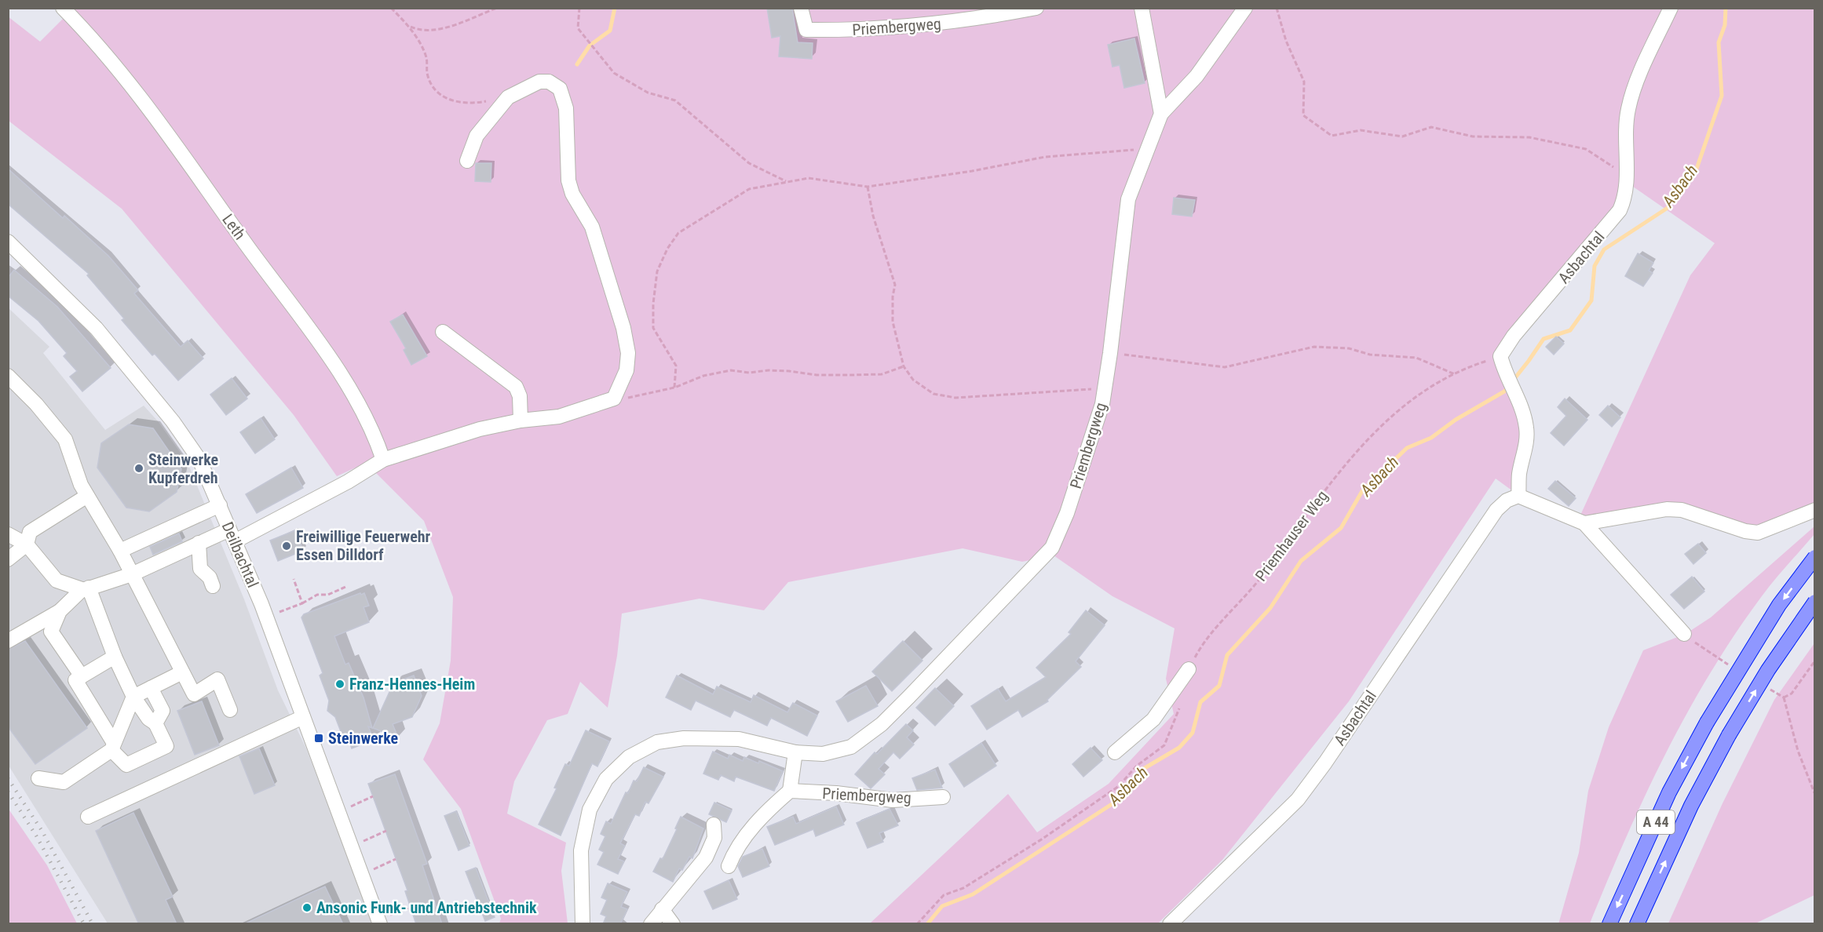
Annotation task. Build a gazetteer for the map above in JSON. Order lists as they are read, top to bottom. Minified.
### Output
{"streets":{"highway":["A 44"],"street":["Priembergweg","Leth","Asbachtal","Deilbachtal"],"path":["Priemhauser Weg"]},"crossings":[["Asbachtal","Priemhauser Weg"]],"water":["Asbach"],"places":{"other":["Steinwerke Kupferdreh","Freiwillige Feuerwehr Essen Dilldorf","Franz-Hennes-Heim","Ansonic Funk- und Antriebstechnik"],"transit":["Steinwerke"]}}
